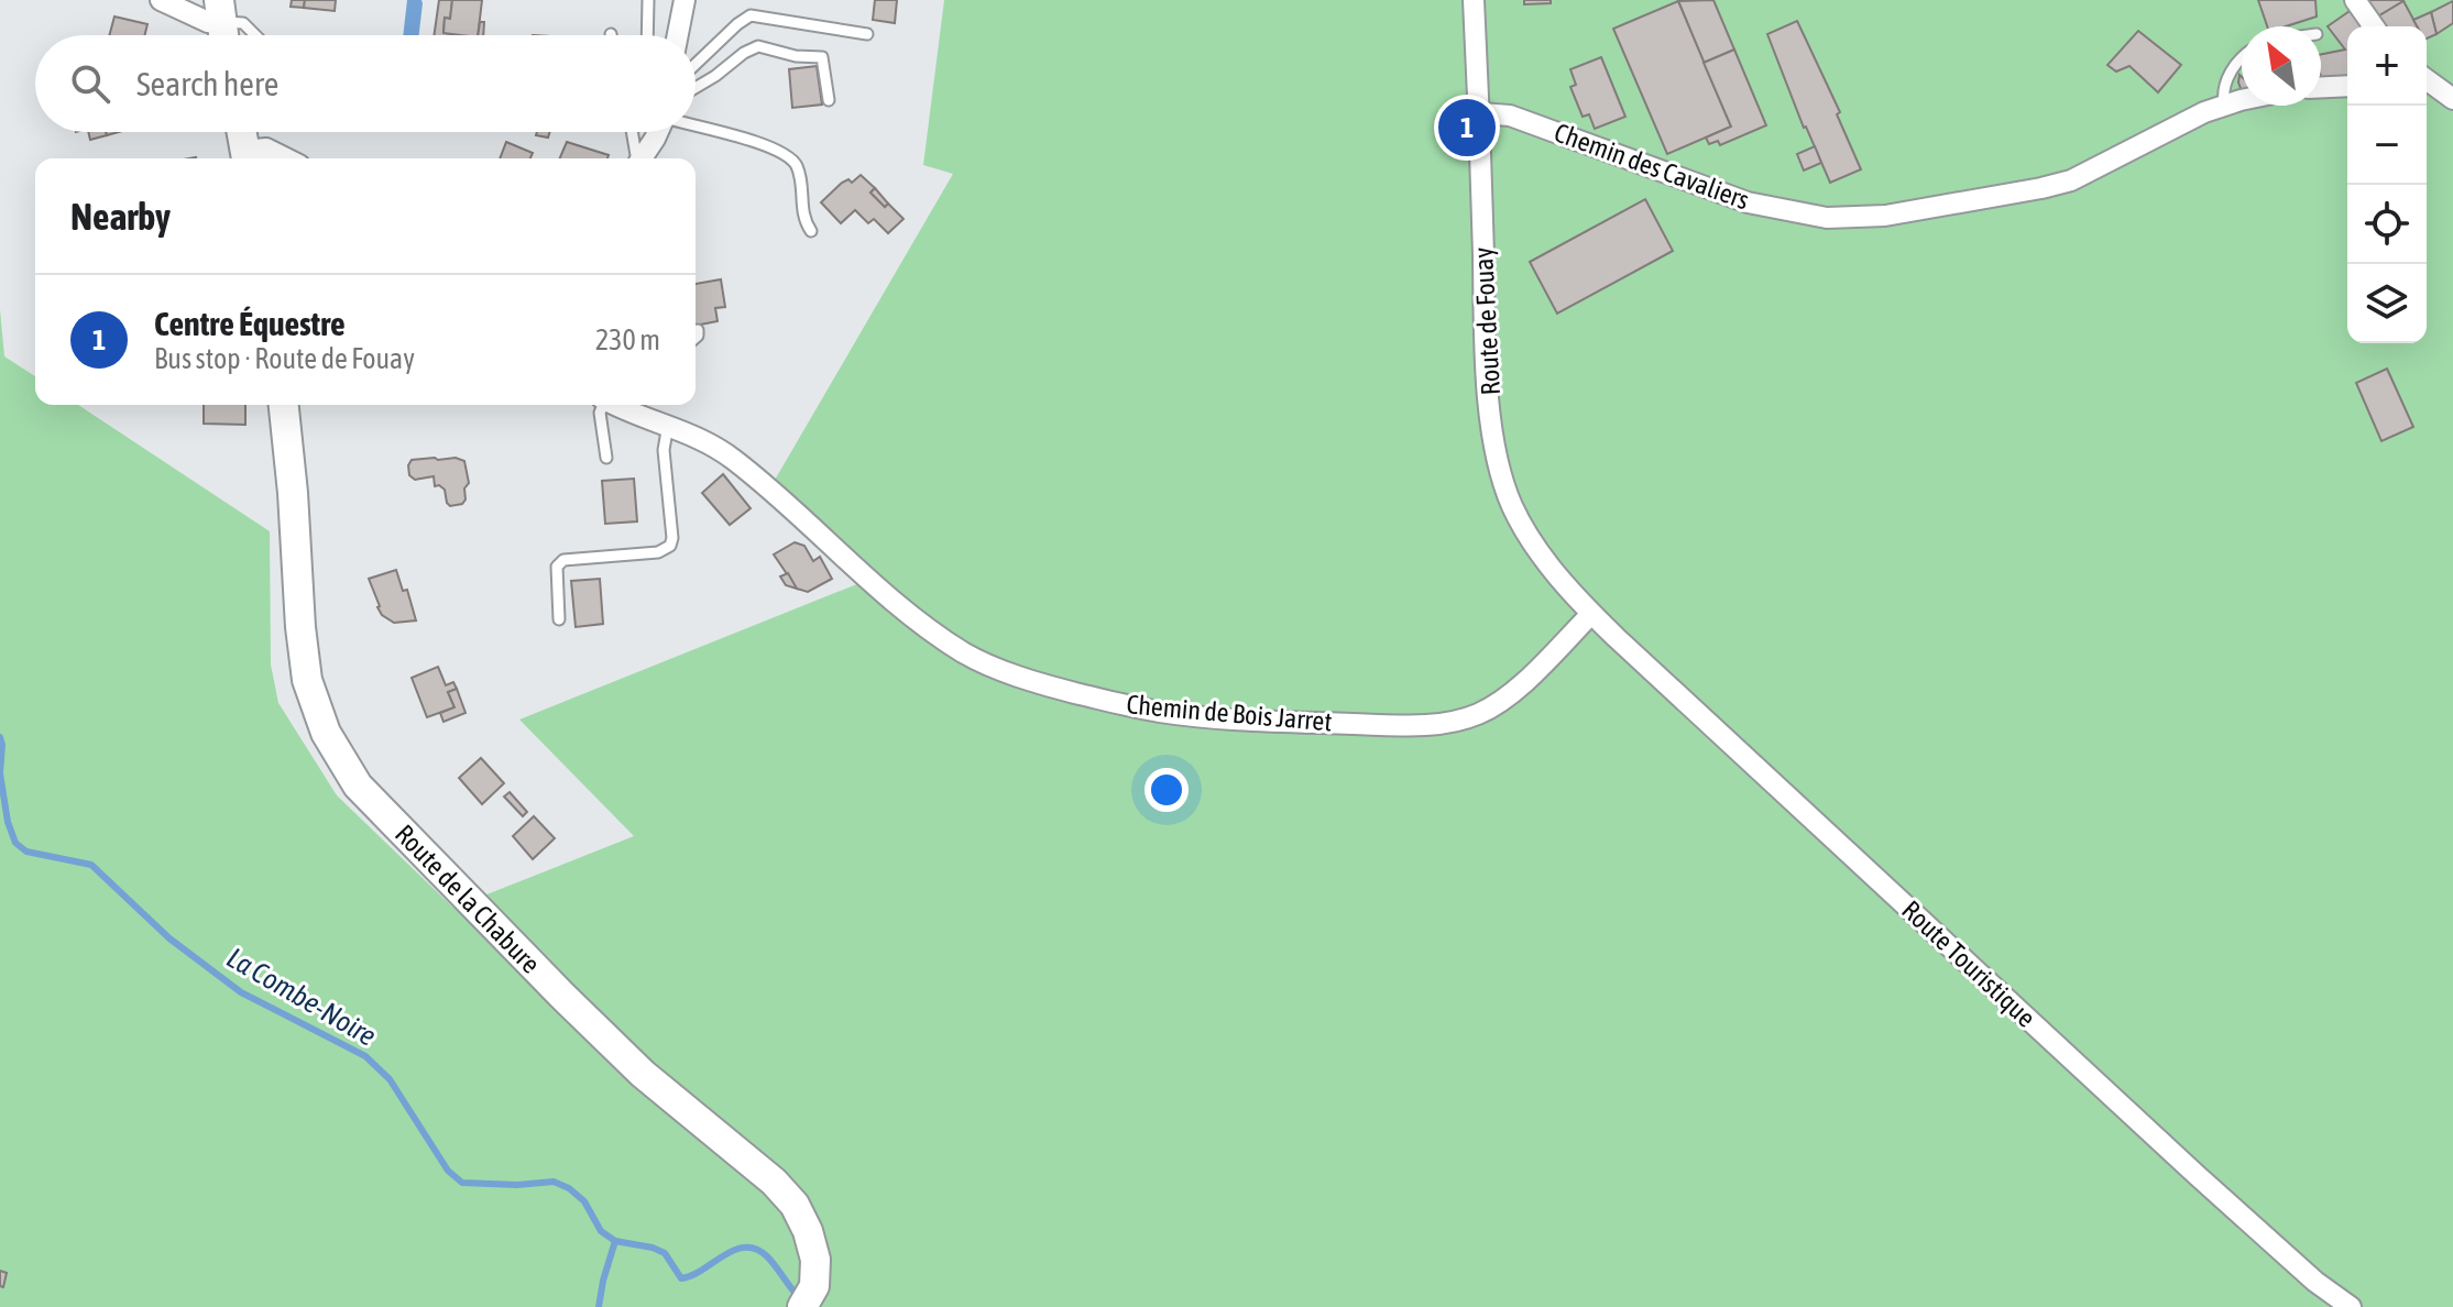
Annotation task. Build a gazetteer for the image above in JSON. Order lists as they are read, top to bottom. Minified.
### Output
{"streets":{"main road":["Route de la Chabure"],"street":["Chemin des Cavaliers","Route de Fouay","Chemin de Bois Jarret","Route Touristique"]},"crossings":[["Chemin des Cavaliers","Route de Fouay"],["Route de Fouay","Chemin de Bois Jarret"],["Route de Fouay","Route Touristique"],["Chemin de Bois Jarret","Route Touristique"]],"water":["La Combe-Noire"],"north":"top left","page":{"map_buttons":["+","−"],"search":"Search here","pins":"1","heading":"Nearby","list":[{"mark":"1","name":"Centre Équestre","note":"Bus stop · Route de Fouay","value":"230 m"}]}}
